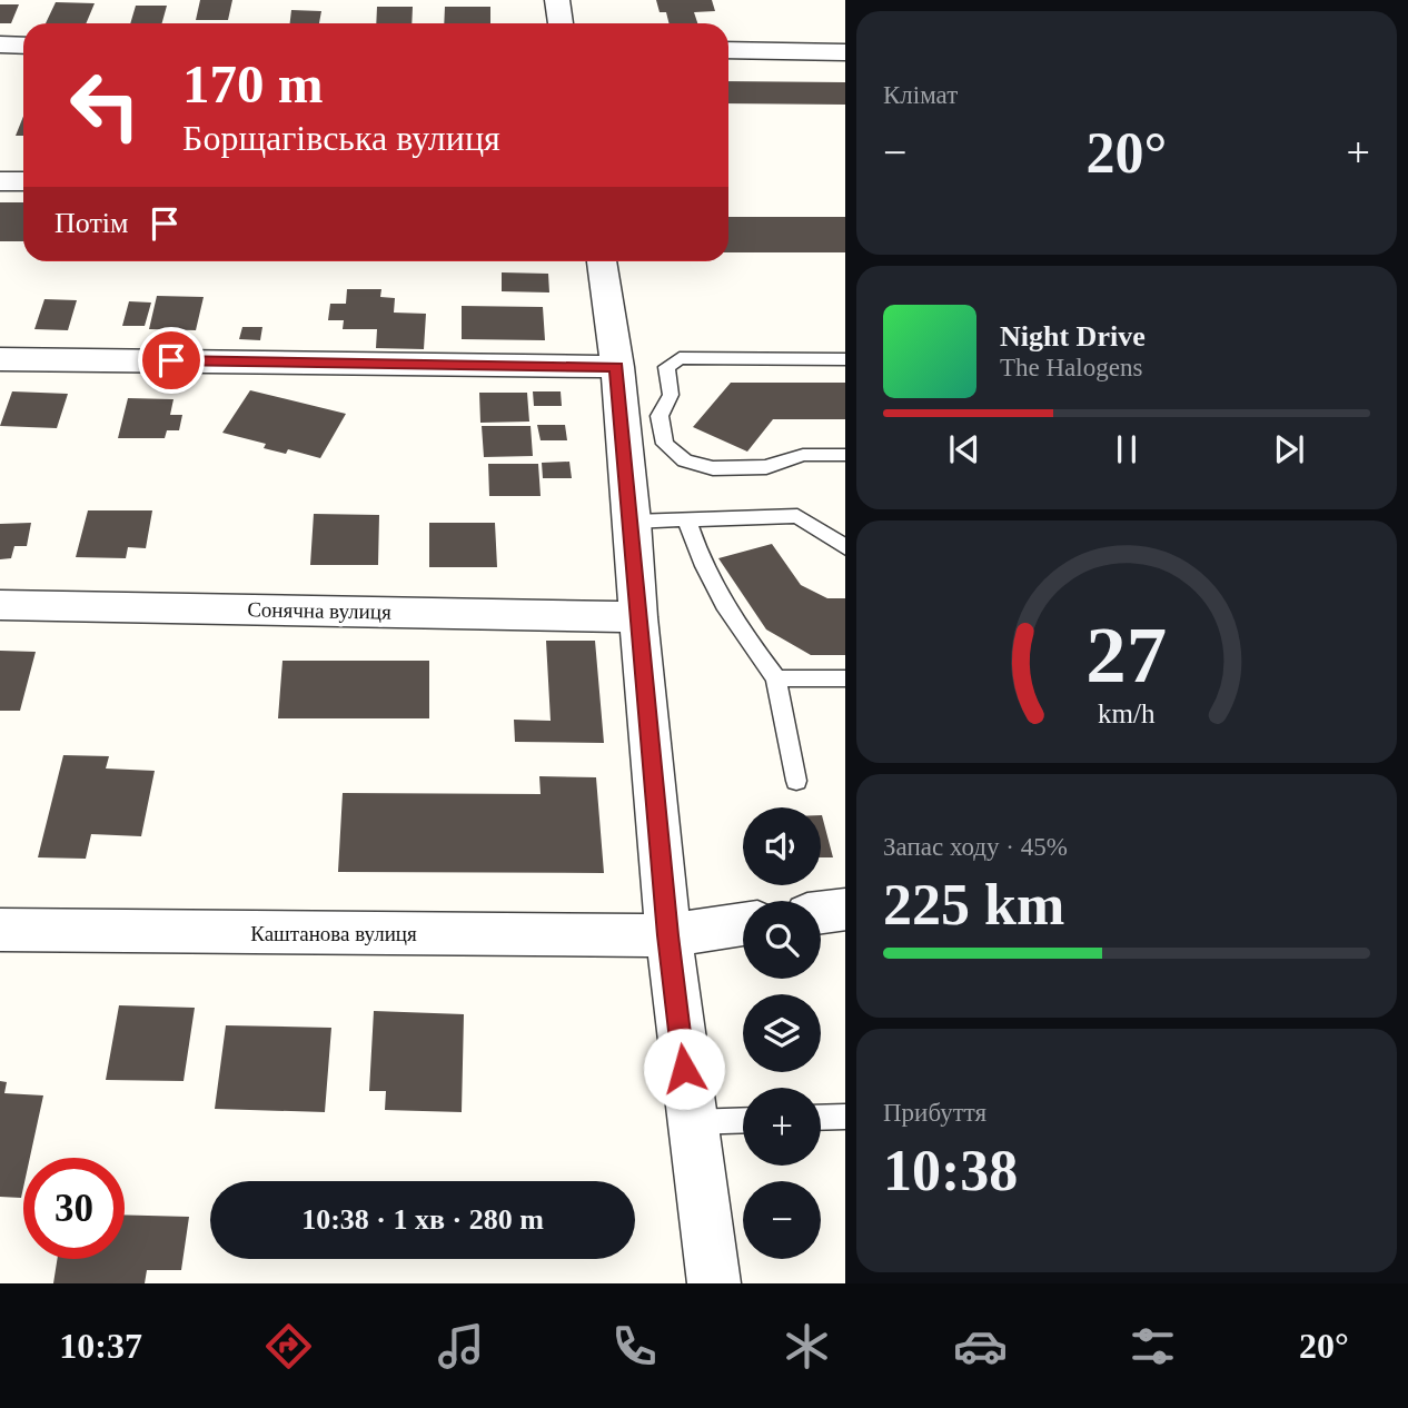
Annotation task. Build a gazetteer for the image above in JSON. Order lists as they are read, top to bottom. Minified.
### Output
{"streets":{"street":["Сонячна вулиця","Каштанова вулиця"]},"page":{"tile":["Клімат",["Запас ходу · 45%","225 km"],["Прибуття","10:38"]],"turn":["170 m","Борщагівська вулиця"],"heat":["−","20°","+"],"then":"Потім","song":["Night Drive","The Halogens"],"map_buttons":["+","−"],"limit":"30","trip":"10:38 · 1 хв · 280 m","tabs":["10:37","20°"],"gauge":["27","km/h"]}}
